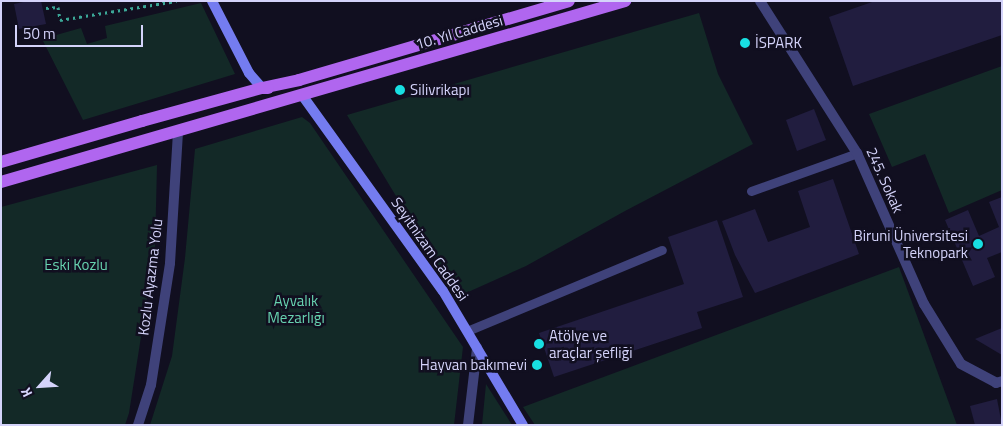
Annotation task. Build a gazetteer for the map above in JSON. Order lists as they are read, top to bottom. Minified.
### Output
{"streets":{"main road":["10. Yıl Caddesi","Seyitnizam Caddesi"],"street":["245. Sokak","Kozlu Ayazma Yolu"]},"crossings":[["10. Yıl Caddesi","Seyitnizam Caddesi"],["10. Yıl Caddesi","Kozlu Ayazma Yolu"]],"parks":["Eski Kozlu","Ayvalık Mezarlığı"],"places":["İSPARK","Silivrikapı","Biruni Üniversitesi Teknopark","Atölye ve araçlar şefliği","Hayvan bakımevi"],"scale_bar":"50 m","north":"bottom left"}
